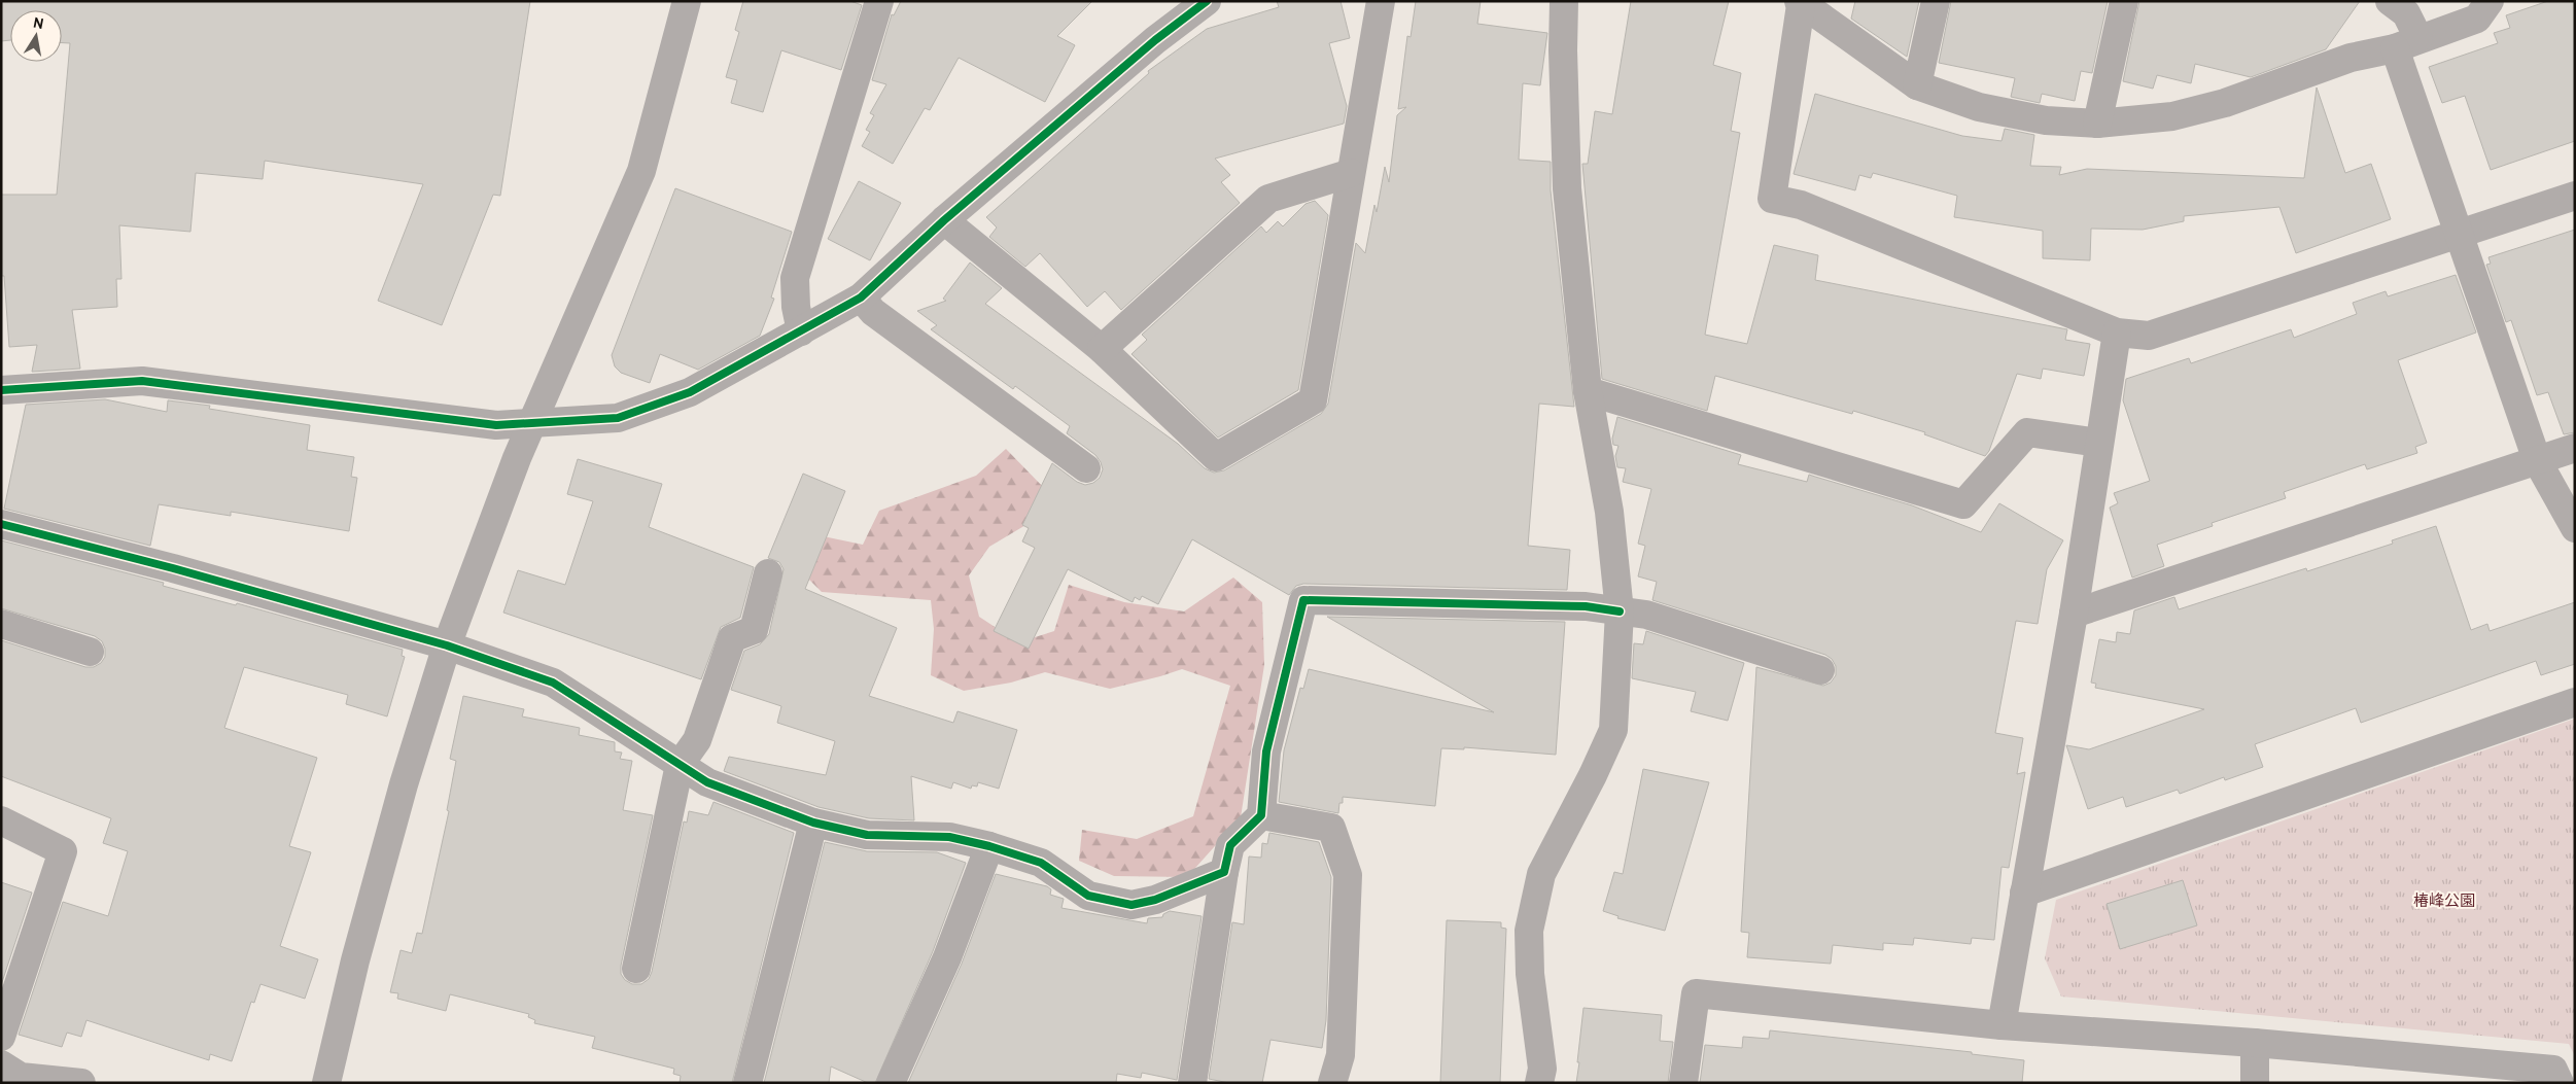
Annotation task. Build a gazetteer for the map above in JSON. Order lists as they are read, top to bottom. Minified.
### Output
{"parks":["椿峰公園"],"north":"top"}
